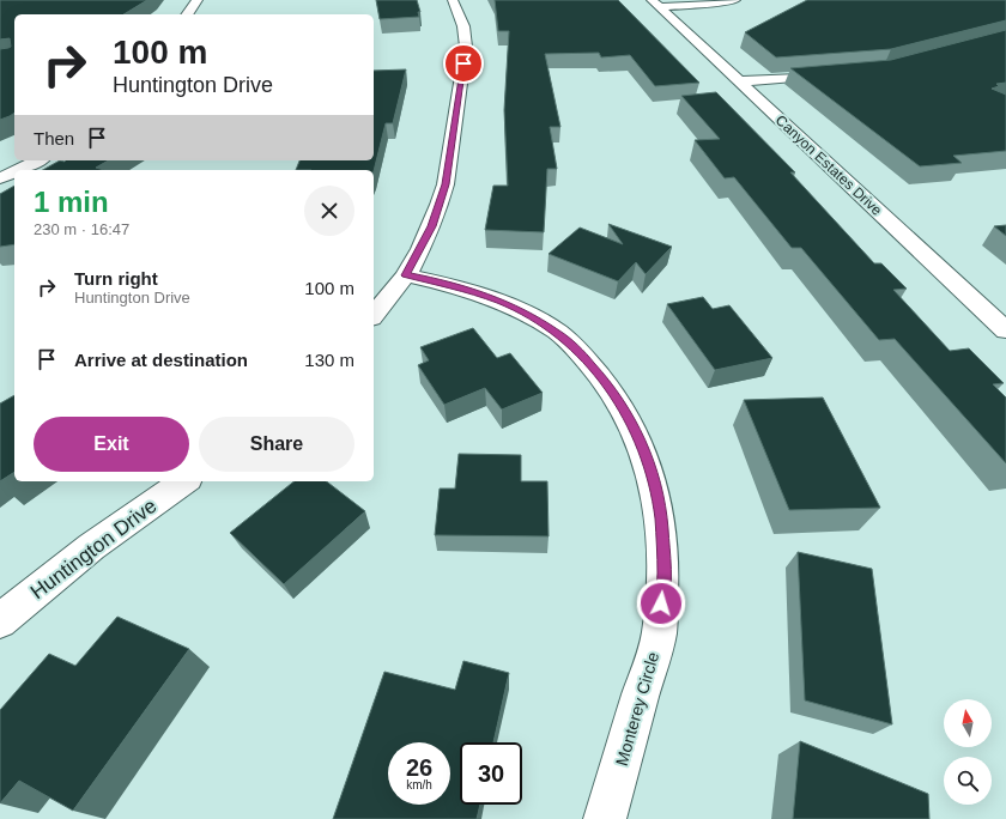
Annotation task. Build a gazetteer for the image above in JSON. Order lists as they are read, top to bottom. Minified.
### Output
{"streets":{"street":["Canyon Estates Drive","Huntington Drive","Monterey Circle"]},"north":"top","page":{"turn":["100 m","Huntington Drive"],"then":"Then","heading":["1 min","230 m · 16:47"],"list":[{"name":"Turn right","note":"Huntington Drive","value":"100 m"},{"name":"Arrive at destination","value":"130 m"}],"buttons":["Exit","Share"],"speed":"26 km/h","limit":"30"}}
